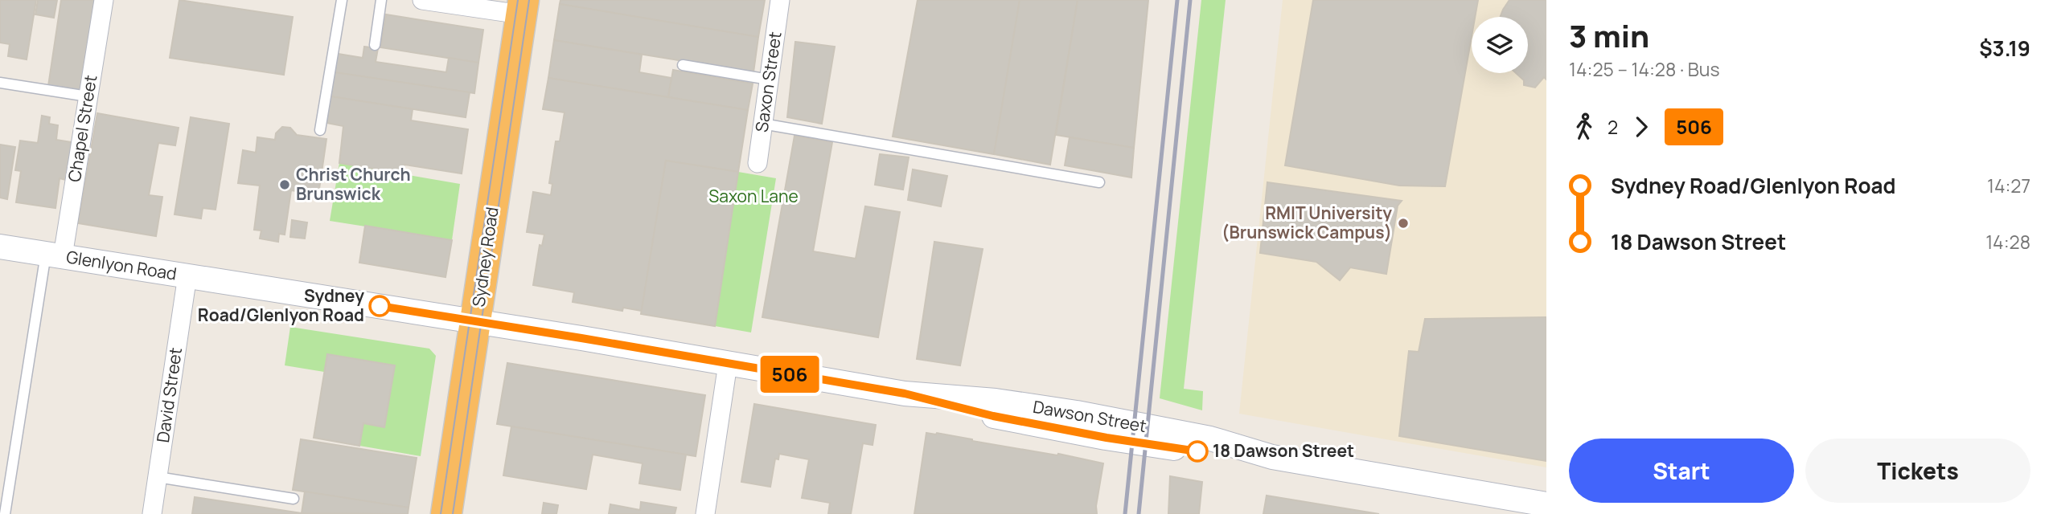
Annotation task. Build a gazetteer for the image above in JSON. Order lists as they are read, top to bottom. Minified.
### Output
{"streets":{"highway":["Sydney Road"],"street":["Saxon Street","Chapel Street","Glenlyon Road","David Street","Dawson Street"]},"crossings":[["Chapel Street","Glenlyon Road"],["Sydney Road","Glenlyon Road"],["Sydney Road","Dawson Street"],["Glenlyon Road","David Street"],["Glenlyon Road","Dawson Street"]],"parks":["Saxon Lane"],"places":["Christ Church Brunswick","RMIT University (Brunswick Campus)","Sydney Road/Glenlyon Road","18 Dawson Street"],"lines":["bus line 506"],"page":{"on_map":"506","heading":["3 min","14:25 – 14:28 · Bus","$3.19"],"legs":["2","506"],"list":[{"name":"Sydney Road/Glenlyon Road","value":"14:27"},{"name":"18 Dawson Street","value":"14:28"}],"buttons":["Start","Tickets"]}}
